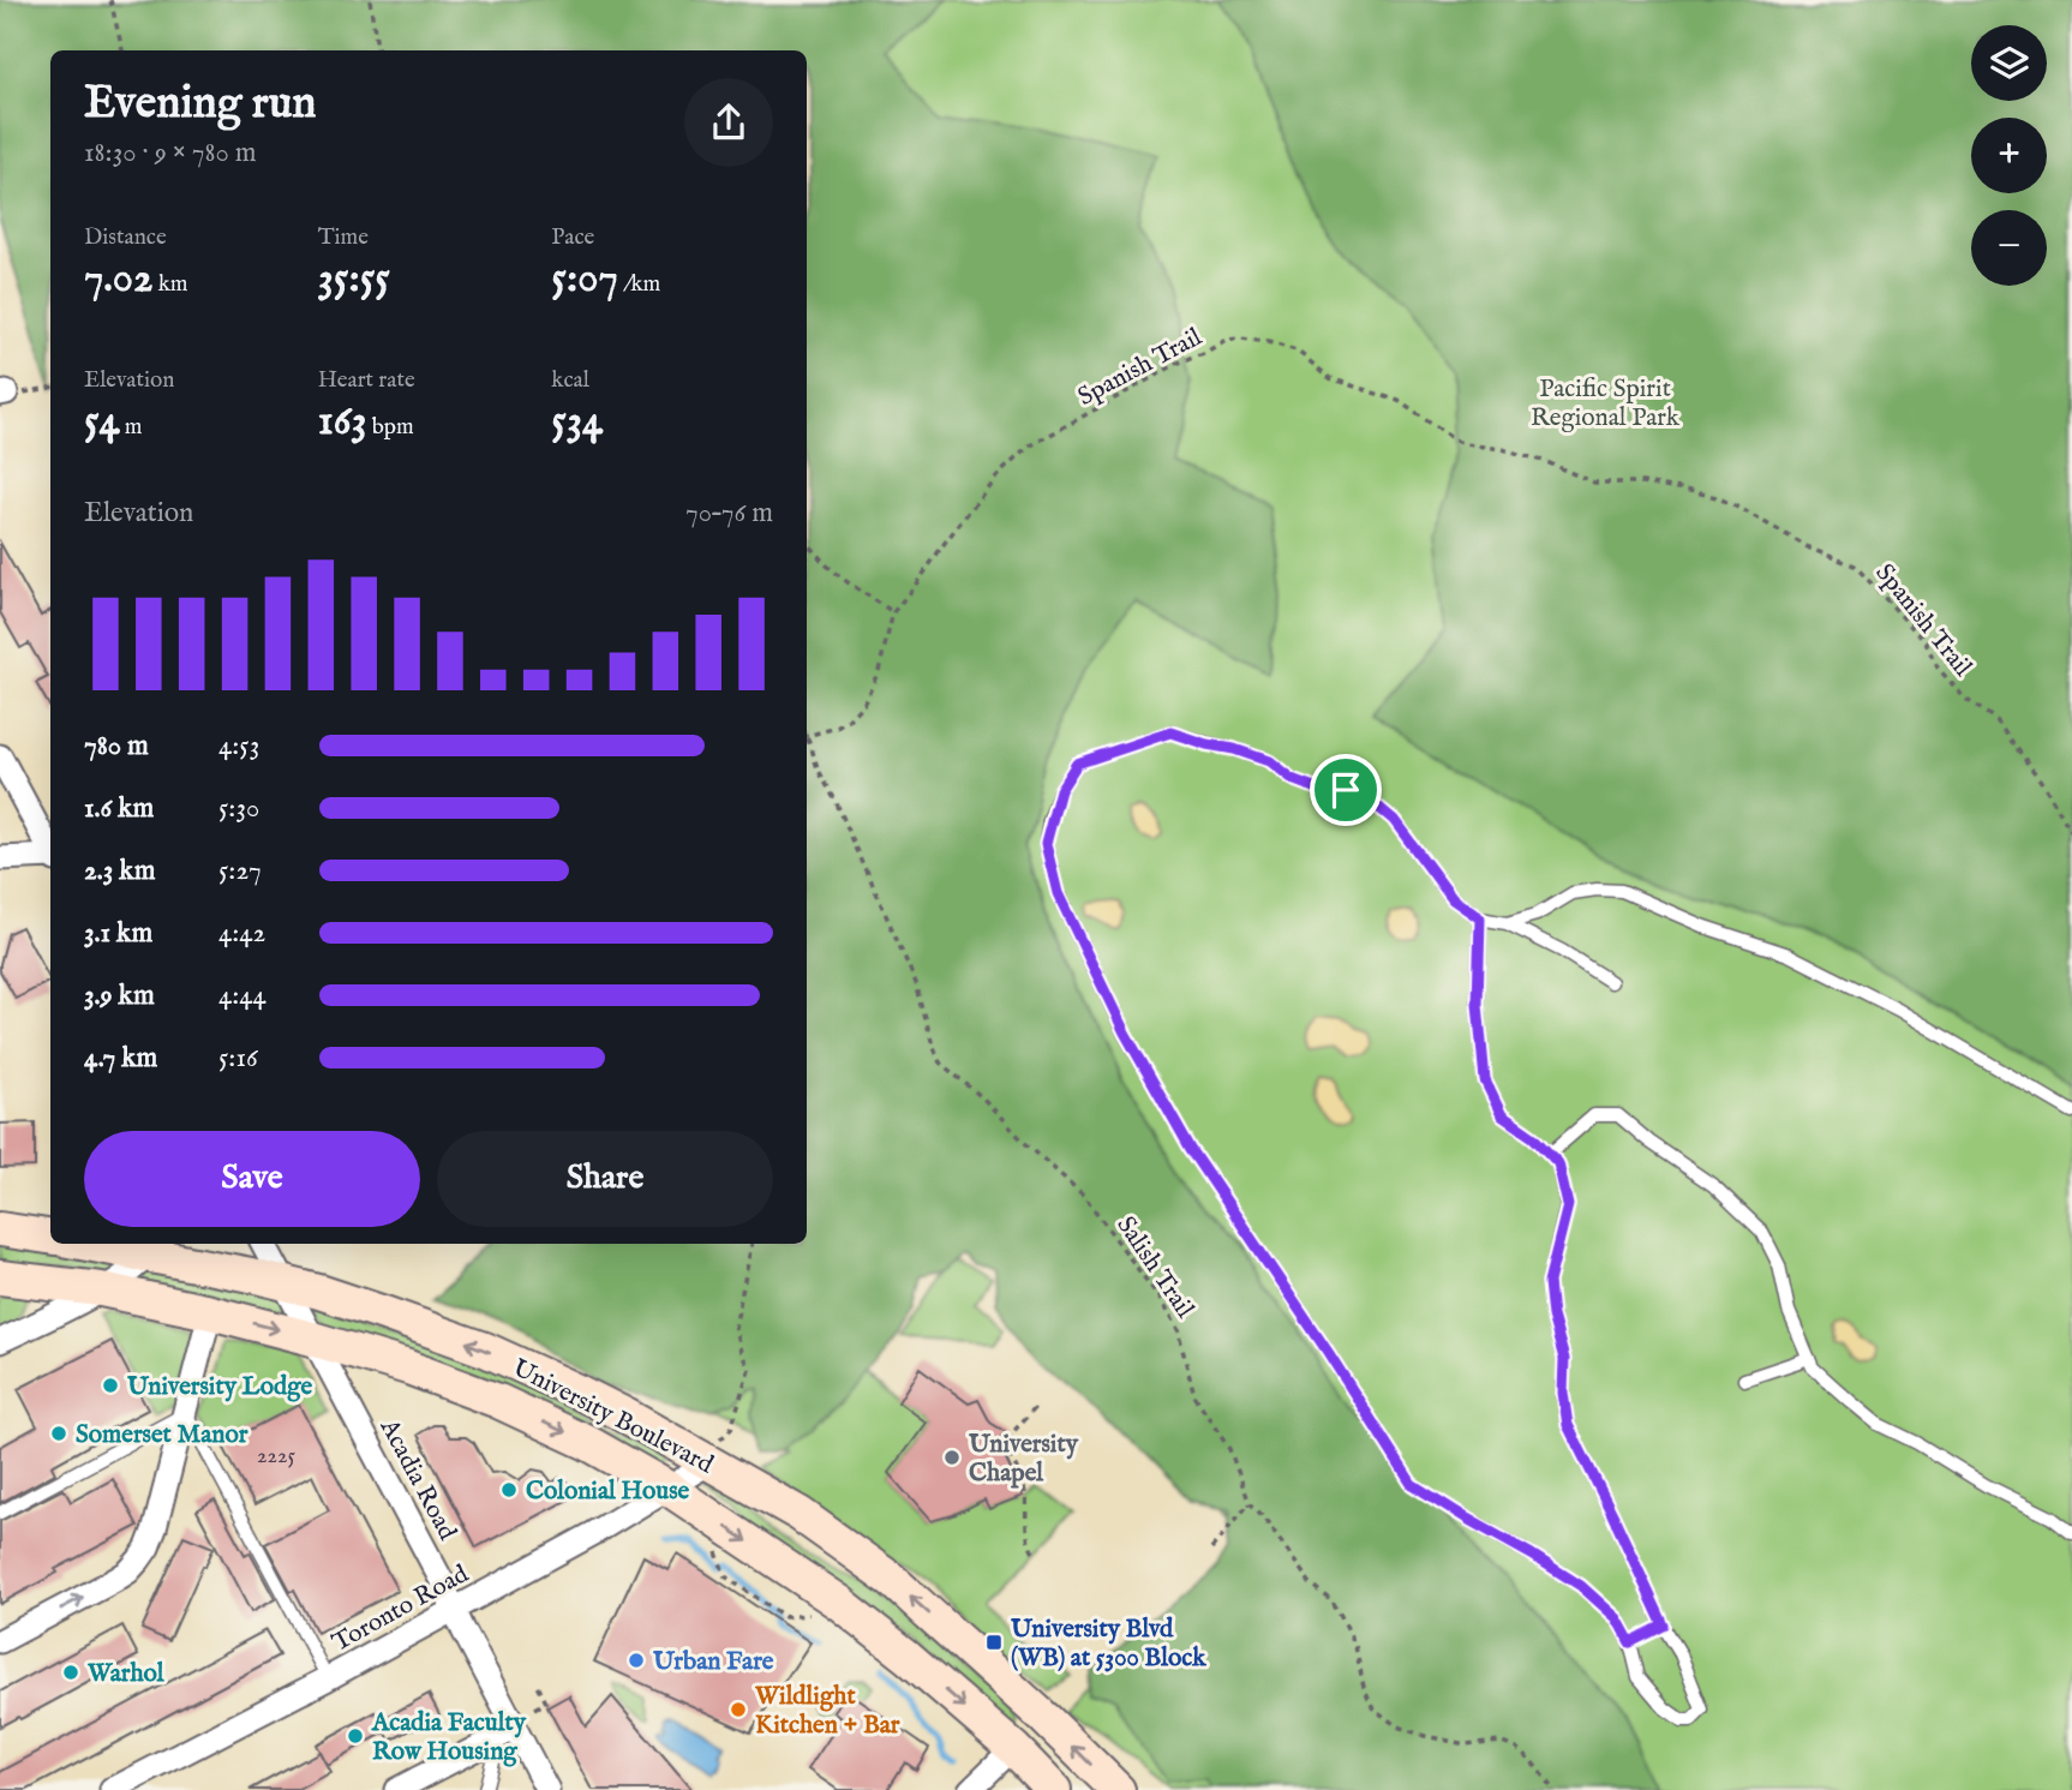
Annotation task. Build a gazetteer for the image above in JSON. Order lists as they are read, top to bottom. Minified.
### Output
{"streets":{"main road":["University Boulevard"],"street":["Acadia Road","Toronto Road"],"path":["Spanish Trail","Salish Trail"]},"crossings":[["University Boulevard","Acadia Road"],["University Boulevard","Toronto Road"],["Acadia Road","Toronto Road"]],"parks":["Pacific Spirit Regional Park"],"places":{"other":["University Lodge","Somerset Manor","University Chapel","Colonial House","Urban Fare","Warhol","Wildlight Kitchen + Bar","Acadia Faculty Row Housing"],"transit":["University Blvd (WB) at 5300 Block"]},"house_numbers":["2225"],"page":{"map_buttons":["+","−"],"heading":["Evening run","18:30 · 9 × 780 m"],"stats":[["Distance","7.02 km"],["Time","35:55"],["Pace","5:07 /km"],["Elevation","54 m"],["Heart rate","163 bpm"],["kcal","534"]],"chart":["Elevation","70–76 m"],"list":[{"name":"780 m","note":"4:53"},{"name":"1.6 km","note":"5:30"},{"name":"2.3 km","note":"5:27"},{"name":"3.1 km","note":"4:42"},{"name":"3.9 km","note":"4:44"},{"name":"4.7 km","note":"5:16"}],"buttons":["Save","Share"]}}
